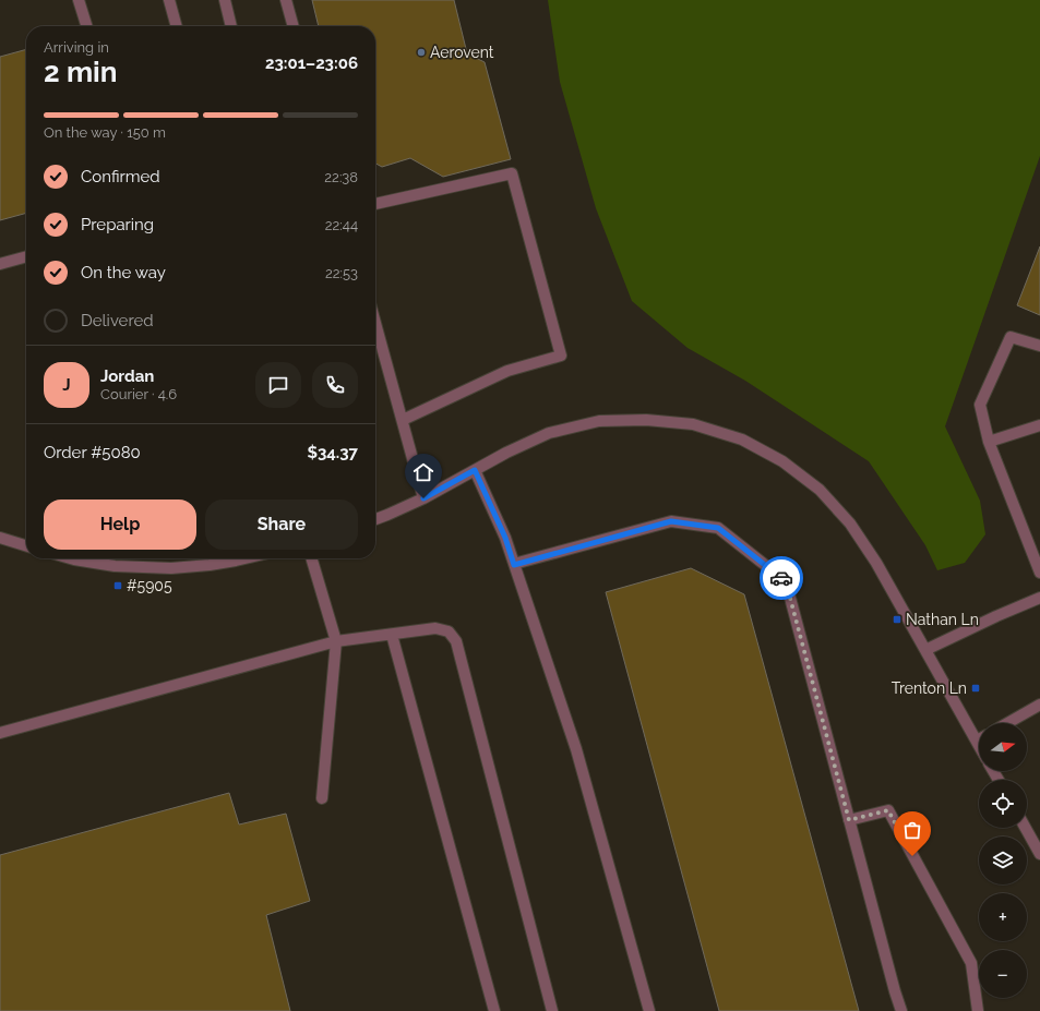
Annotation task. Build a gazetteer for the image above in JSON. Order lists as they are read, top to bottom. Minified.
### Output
{"places":{"other":["Aerovent"],"transit":["#5905","Nathan Ln","Trenton Ln"]},"north":"right","page":{"heading":["2 min","Arriving in","23:01–23:06"],"panel":["Jordan","Courier · 4.6","Order #5080","$34.37"],"bar":"On the way · 150 m","list":[["Confirmed","22:38"],["Preparing","22:44"],["On the way","22:53"],"Delivered"],"round":"J","buttons":["Help","Share"],"map_buttons":["+","−"]}}
